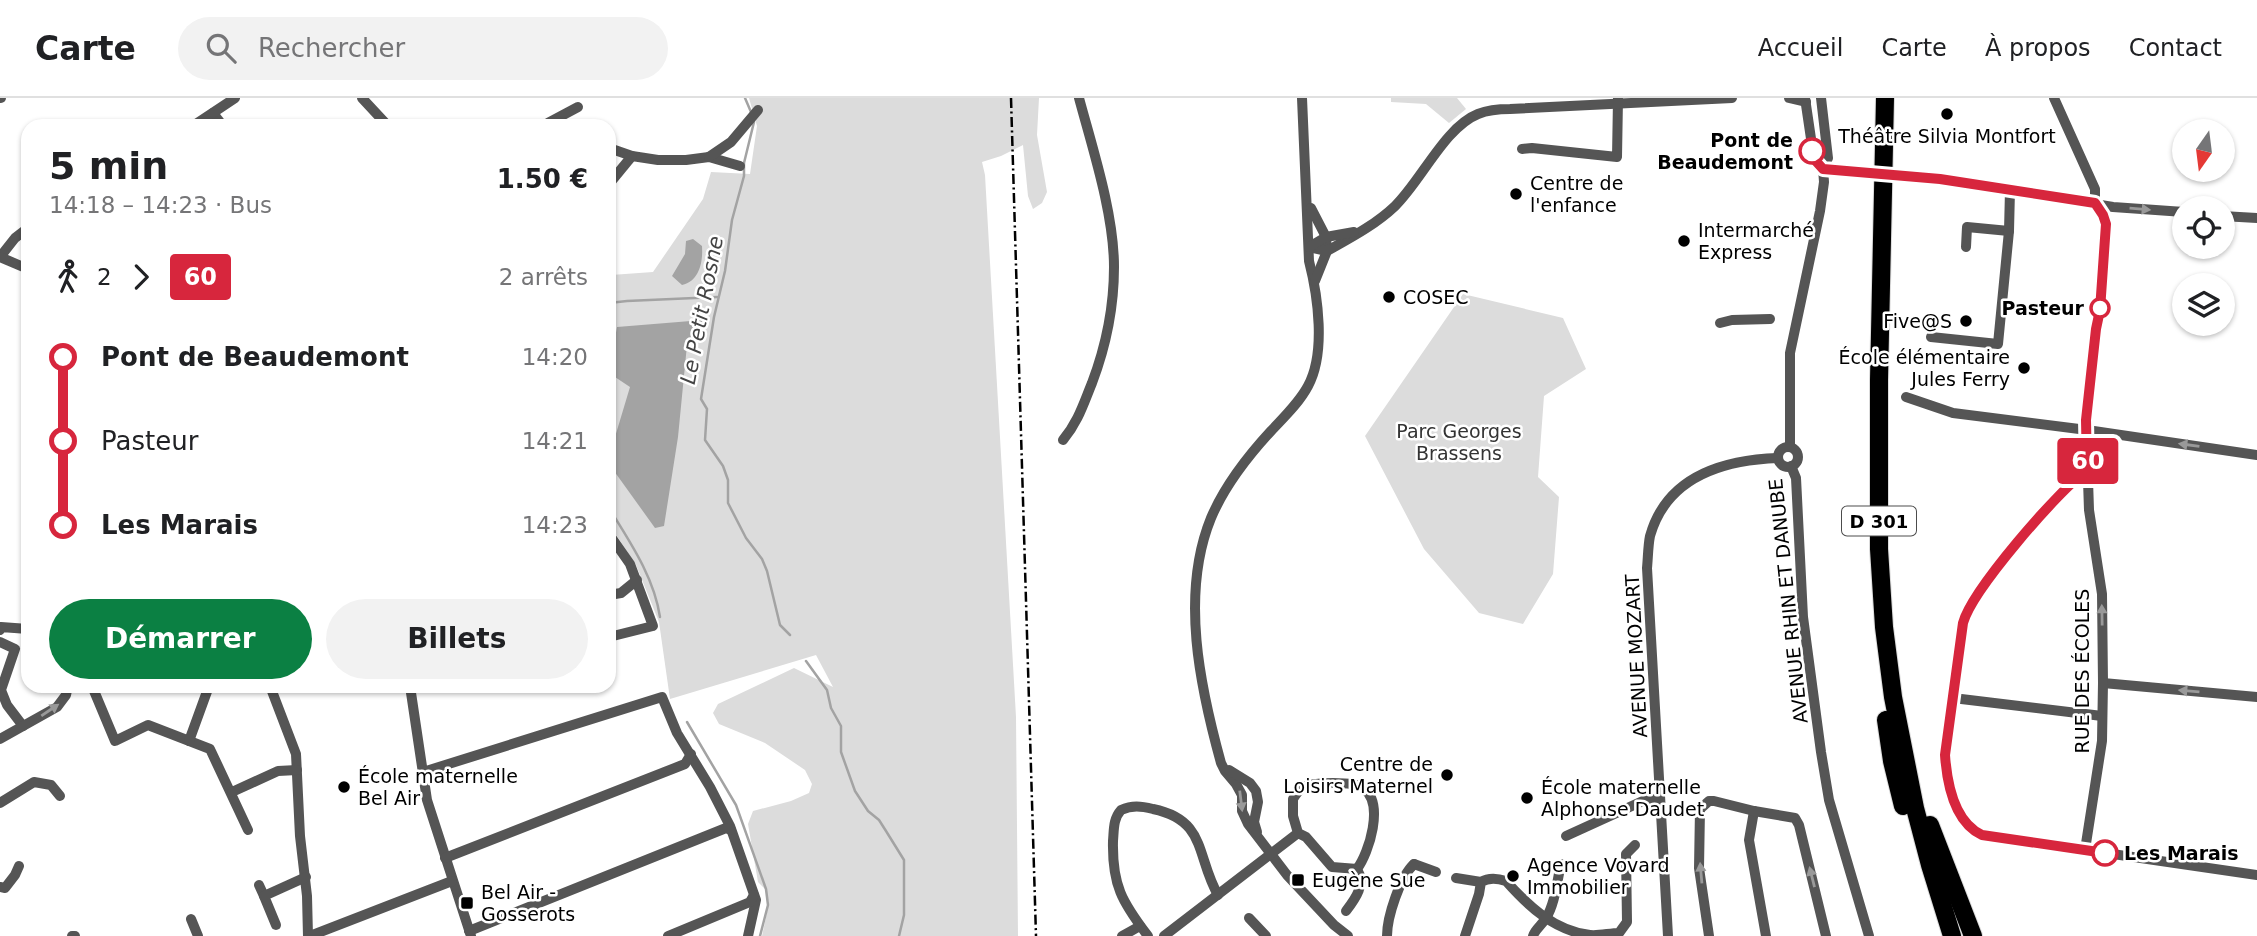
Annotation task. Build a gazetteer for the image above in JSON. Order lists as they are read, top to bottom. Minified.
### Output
{"streets":{"highway":["D 301"],"street":["AVENUE RHIN ET DANUBE","AVENUE MOZART","RUE DES ÉCOLES"]},"crossings":[["AVENUE RHIN ET DANUBE","AVENUE MOZART"]],"water":["Le Petit Rosne"],"parks":["Parc Georges Brassens"],"places":{"other":["Théâtre Silvia Montfort","Pont de Beaudemont","Centre de l'enfance","Intermarché Express","COSEC","Pasteur","Five@S","École élémentaire Jules Ferry","Centre de Loisirs Maternel","École maternelle Bel Air","École maternelle Alphonse Daudet","Les Marais","Agence Vovard Immobilier"],"transit":["Eugène Sue","Bel Air - Gosserots"]},"lines":["bus line 60"],"north":"bottom","page":{"header":"Carte","search":"Rechercher","nav":["Accueil","Carte","À propos","Contact"],"on_map":"60","heading":["5 min","14:18 – 14:23 · Bus","1.50 €"],"legs":["2","60","2 arrêts"],"list":[{"name":"Pont de Beaudemont","value":"14:20"},{"name":"Pasteur","value":"14:21"},{"name":"Les Marais","value":"14:23"}],"buttons":["Démarrer","Billets"]}}
